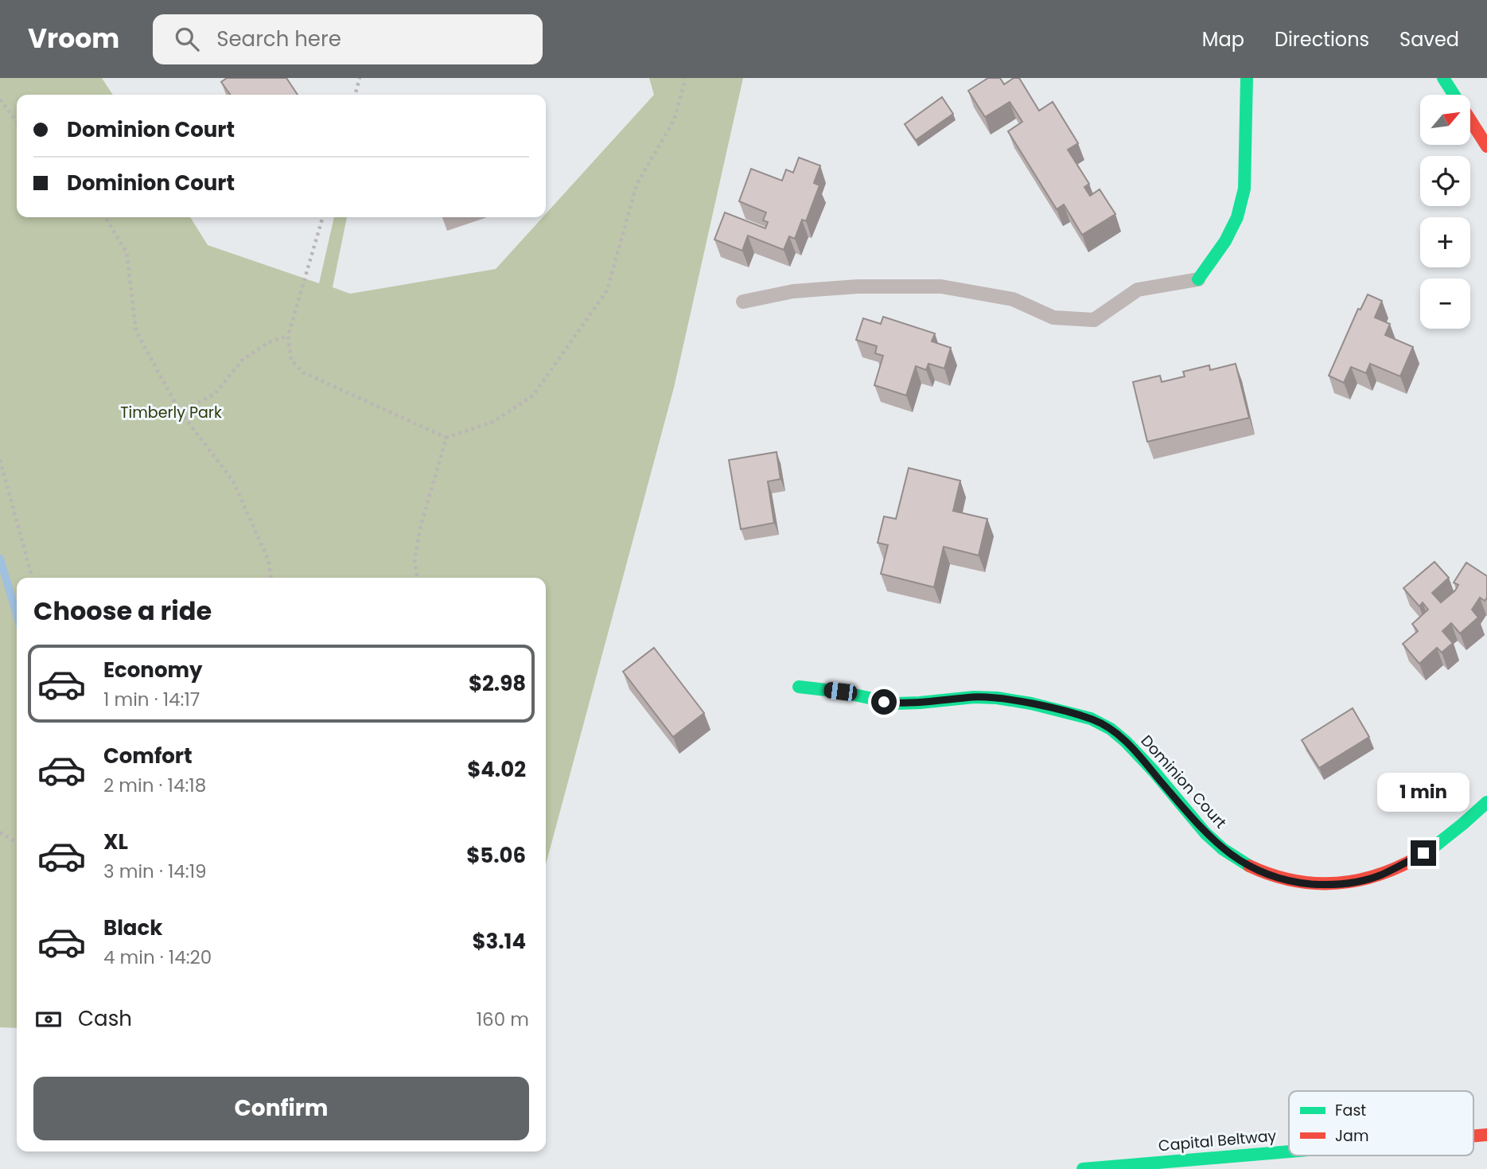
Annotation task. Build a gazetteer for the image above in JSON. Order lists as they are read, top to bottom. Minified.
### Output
{"streets":{"main road":["Dominion Court","Capital Beltway"]},"parks":["Timberly Park"],"legend":["Fast","Jam"],"north":"top right","page":{"header":"Vroom","search":"Search here","nav":["Map","Directions","Saved"],"map_buttons":["+","−"],"banner":["Dominion Court","Dominion Court"],"heading":"Choose a ride","list":[{"name":"Economy","note":"1 min · 14:17","value":"$2.98"},{"name":"Comfort","note":"2 min · 14:18","value":"$4.02"},{"name":"XL","note":"3 min · 14:19","value":"$5.06"},{"name":"Black","note":"4 min · 14:20","value":"$3.14"}],"bubble":"1 min","pay":["Cash","160 m"],"buttons":"Confirm"}}
